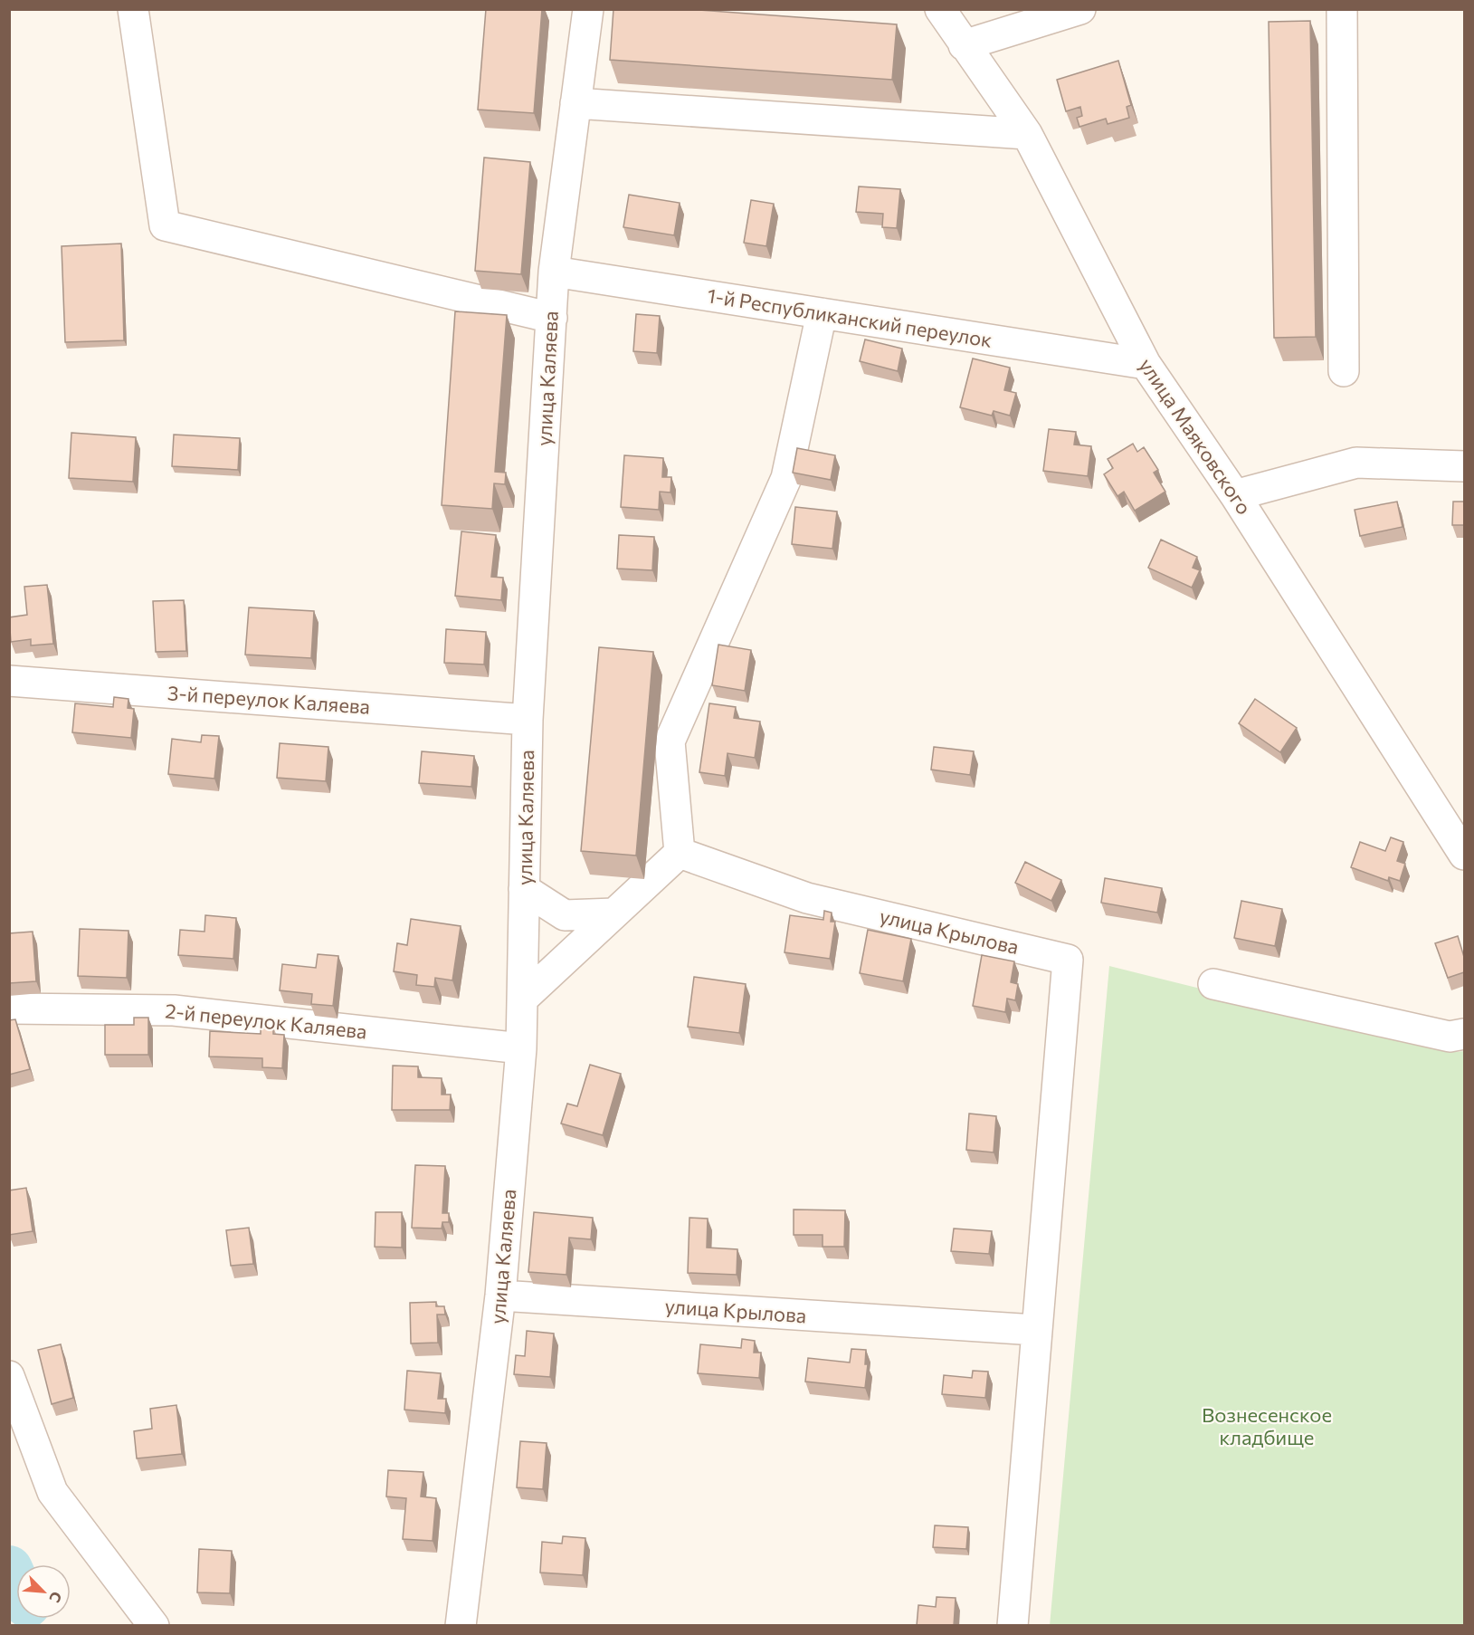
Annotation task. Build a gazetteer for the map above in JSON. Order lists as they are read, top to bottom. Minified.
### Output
{"streets":{"street":["1-й Республиканский переулок","улица Каляева","улица Маяковского","3-й переулок Каляева","улица Крылова","2-й переулок Каляева"]},"crossings":[["1-й Республиканский переулок","улица Каляева"],["1-й Республиканский переулок","улица Маяковского"],["улица Каляева","3-й переулок Каляева"],["улица Каляева","улица Крылова"],["улица Каляева","2-й переулок Каляева"]],"parks":["Вознесенское кладбище"],"north":"bottom right"}
